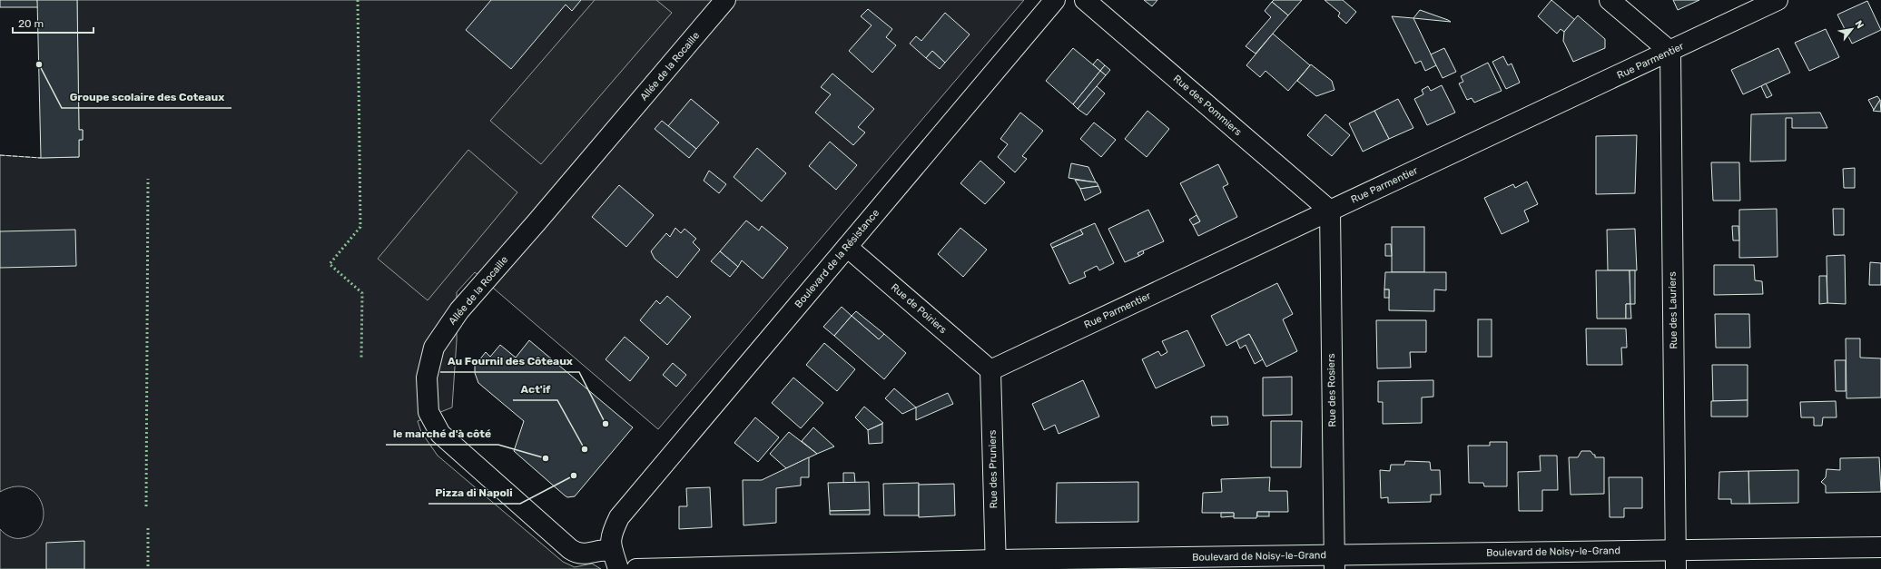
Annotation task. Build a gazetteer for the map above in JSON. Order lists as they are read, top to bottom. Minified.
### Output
{"streets":{"street":["Rue Parmentier","Allée de la Rocaille","Rue des Pommiers","Boulevard de la Résistance","Rue de Poiriers","Rue des Lauriers","Rue des Rosiers","Rue des Pruniers","Boulevard de Noisy-le-Grand"]},"crossings":[["Rue Parmentier","Rue des Pommiers"],["Rue Parmentier","Rue de Poiriers"],["Rue Parmentier","Rue des Lauriers"],["Rue Parmentier","Rue des Rosiers"],["Rue Parmentier","Rue des Pruniers"],["Allée de la Rocaille","Boulevard de la Résistance"],["Rue des Pommiers","Rue des Rosiers"],["Boulevard de la Résistance","Rue de Poiriers"],["Rue de Poiriers","Rue des Pruniers"],["Rue des Lauriers","Boulevard de Noisy-le-Grand"],["Rue des Rosiers","Boulevard de Noisy-le-Grand"],["Rue des Pruniers","Boulevard de Noisy-le-Grand"]],"places":["Groupe scolaire des Coteaux","Au Fournil des Côteaux","Act'if","le marché d'à côté","Pizza di Napoli"],"scale_bar":"20 m","north":"top right"}
